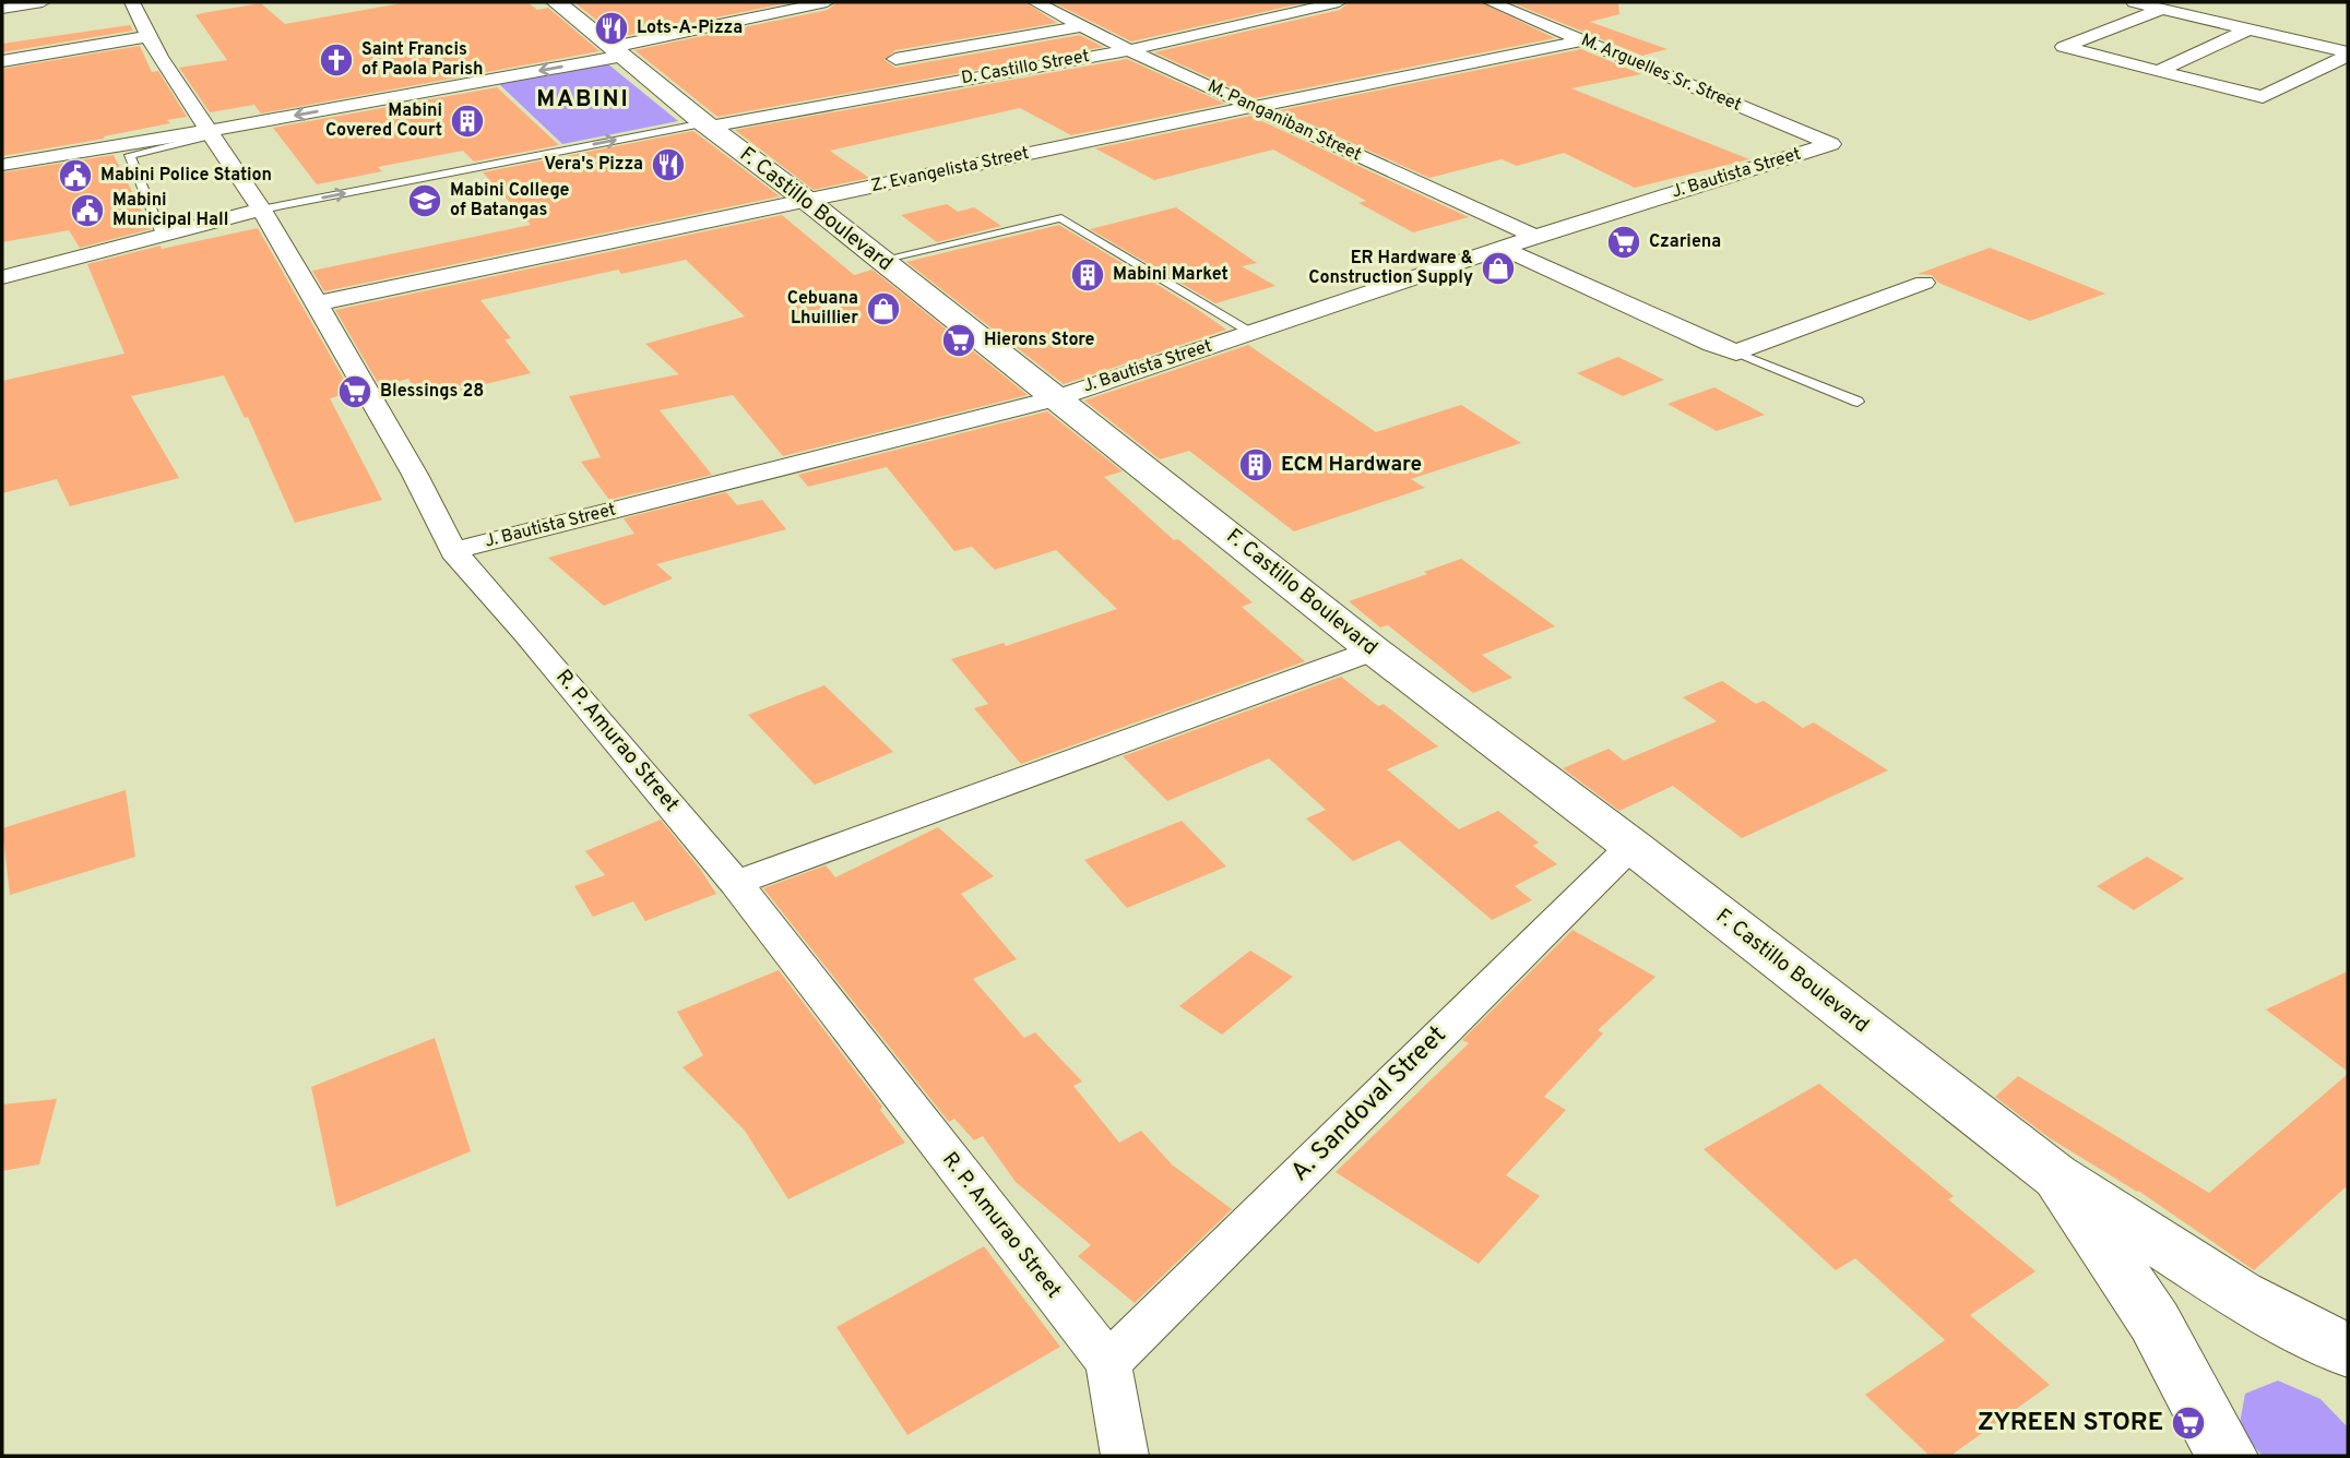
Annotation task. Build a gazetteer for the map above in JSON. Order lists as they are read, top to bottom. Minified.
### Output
{"streets":{"main road":["F. Castillo Boulevard"],"street":["D. Castillo Street","M. Arguelles Sr. Street","M. Panganiban Street","Z. Evangelista Street","J. Bautista Street","R. P. Amurao Street","A. Sandoval Street"]},"crossings":[["D. Castillo Street","M. Panganiban Street"],["D. Castillo Street","F. Castillo Boulevard"],["D. Castillo Street","R. P. Amurao Street"],["M. Arguelles Sr. Street","Z. Evangelista Street"],["M. Arguelles Sr. Street","J. Bautista Street"],["M. Panganiban Street","Z. Evangelista Street"],["M. Panganiban Street","J. Bautista Street"],["Z. Evangelista Street","F. Castillo Boulevard"],["Z. Evangelista Street","R. P. Amurao Street"],["J. Bautista Street","F. Castillo Boulevard"],["J. Bautista Street","R. P. Amurao Street"],["F. Castillo Boulevard","A. Sandoval Street"],["R. P. Amurao Street","A. Sandoval Street"]],"districts":["MABINI"],"places":{"restaurant":["Lots-A-Pizza","Vera's Pizza"],"church":["Saint Francis of Paola Parish"],"building":["Mabini Covered Court","Mabini Market","ECM Hardware"],"public building":["Mabini Police Station","Mabini Municipal Hall"],"school or university":["Mabini College of Batangas"],"supermarket":["Czariena","Hierons Store","Blessings 28","ZYREEN STORE"],"shop":["ER Hardware & Construction Supply","Cebuana Lhuillier"]}}
